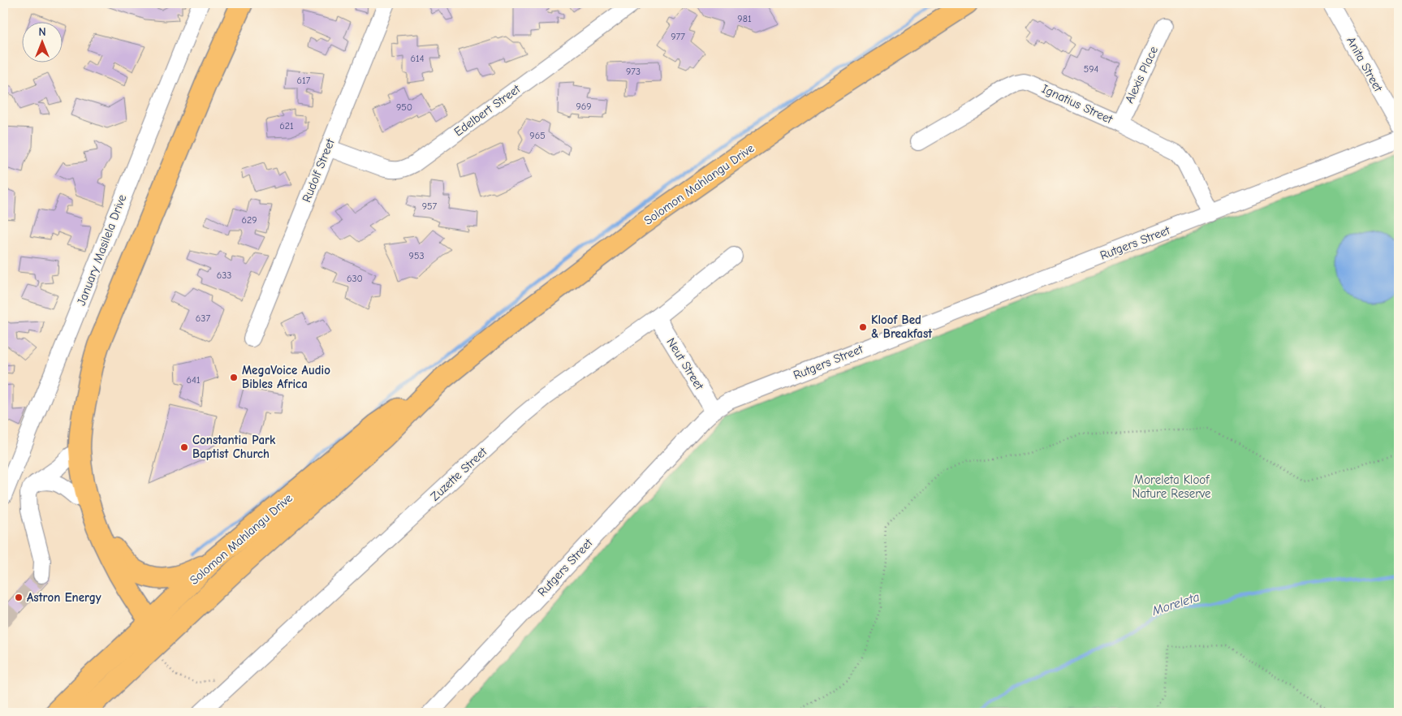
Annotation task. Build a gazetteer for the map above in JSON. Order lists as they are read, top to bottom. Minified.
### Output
{"streets":{"main road":["Solomon Mahlangu Drive"],"street":["Anita Street","Alexis Place","Ignatius Street","Edelbert Street","Rudolf Street","Rutgers Street","January Masilela Drive","Neut Street","Zuzette Street"]},"crossings":[["Alexis Place","Ignatius Street"],["Ignatius Street","Rutgers Street"],["Edelbert Street","Rudolf Street"],["Rutgers Street","Neut Street"],["Neut Street","Zuzette Street"]],"water":["Moreleta"],"parks":["Moreleta Kloof Nature Reserve"],"places":["Kloof Bed & Breakfast","MegaVoice Audio Bibles Africa","Constantia Park Baptist Church","Astron Energy"],"house_numbers":["981","977","614","594","973","617","969","950","621","965","957","629","953","633","630","637","641"],"north":"top"}
